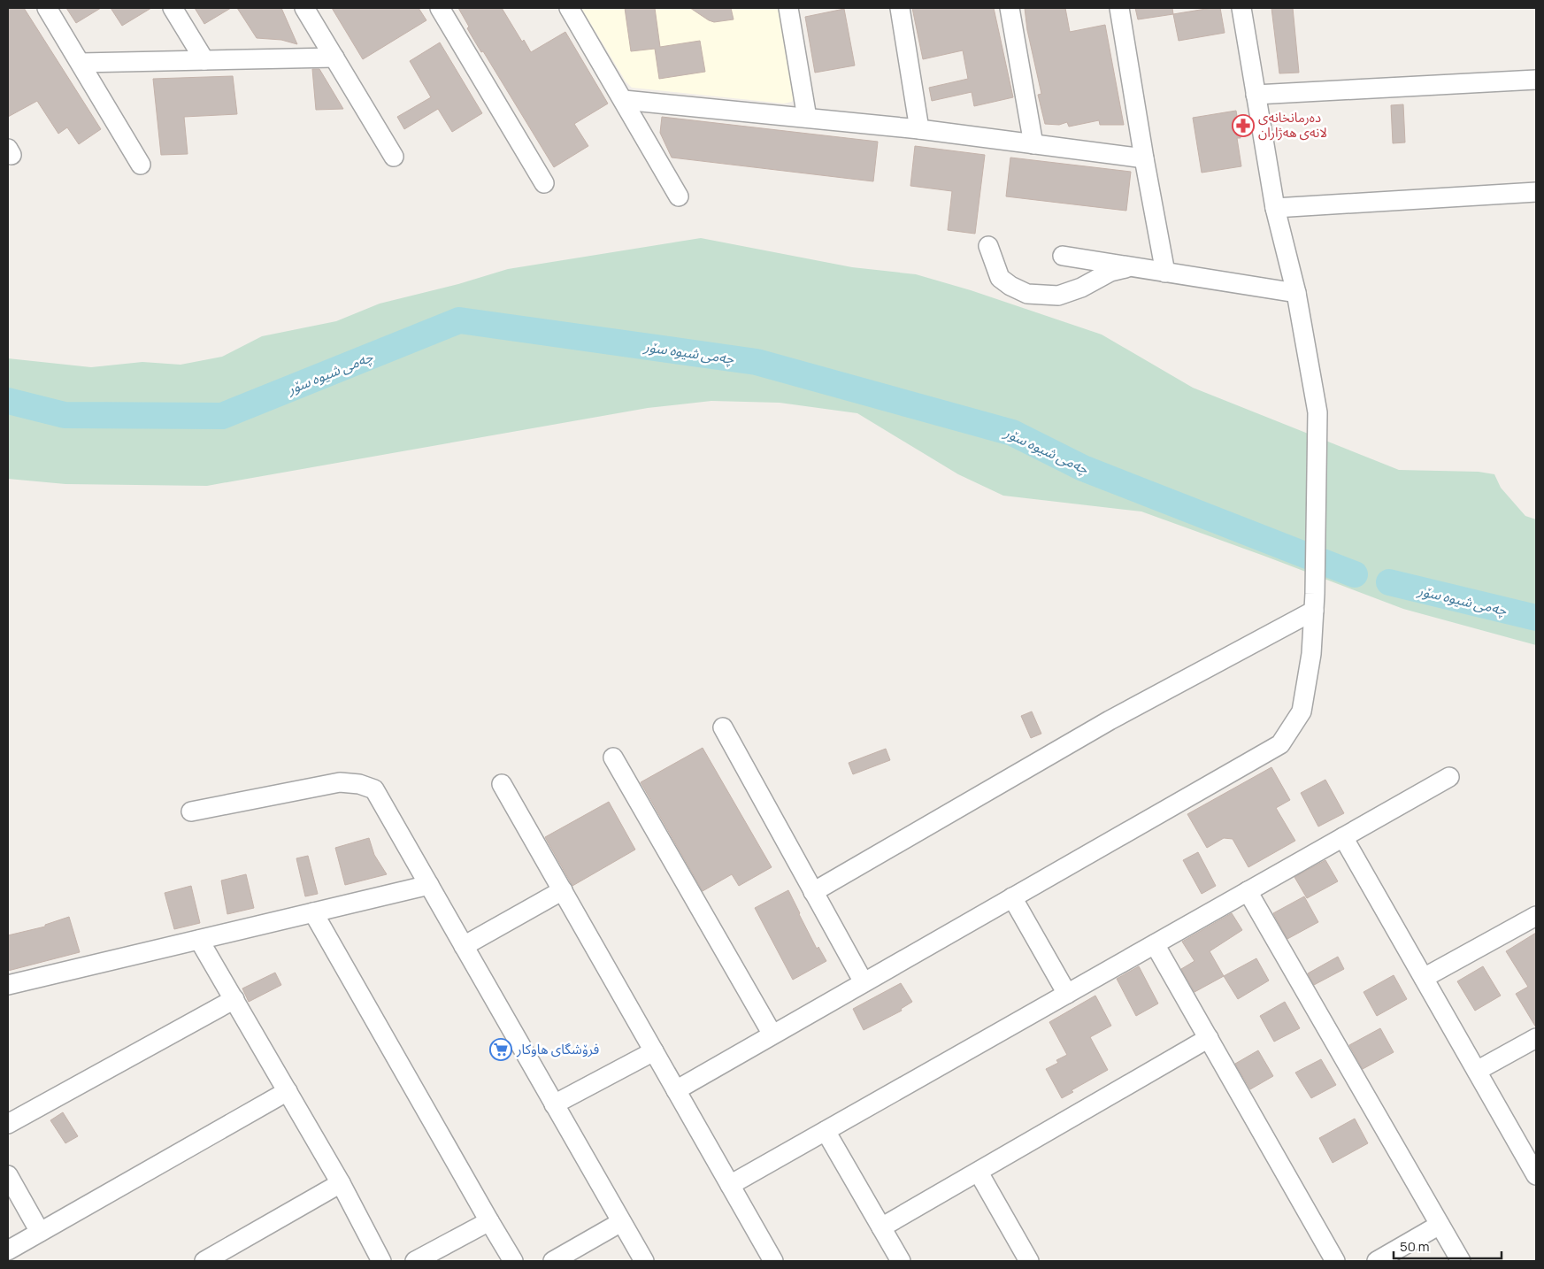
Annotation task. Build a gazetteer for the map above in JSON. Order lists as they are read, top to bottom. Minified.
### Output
{"water":["چەمی شیوە سۆر"],"places":{"pharmacy":["دەرمانخانەی لانەی هەژاران"],"supermarket":["فرۆشگای ھاوکار"]},"scale_bar":"50 m"}
